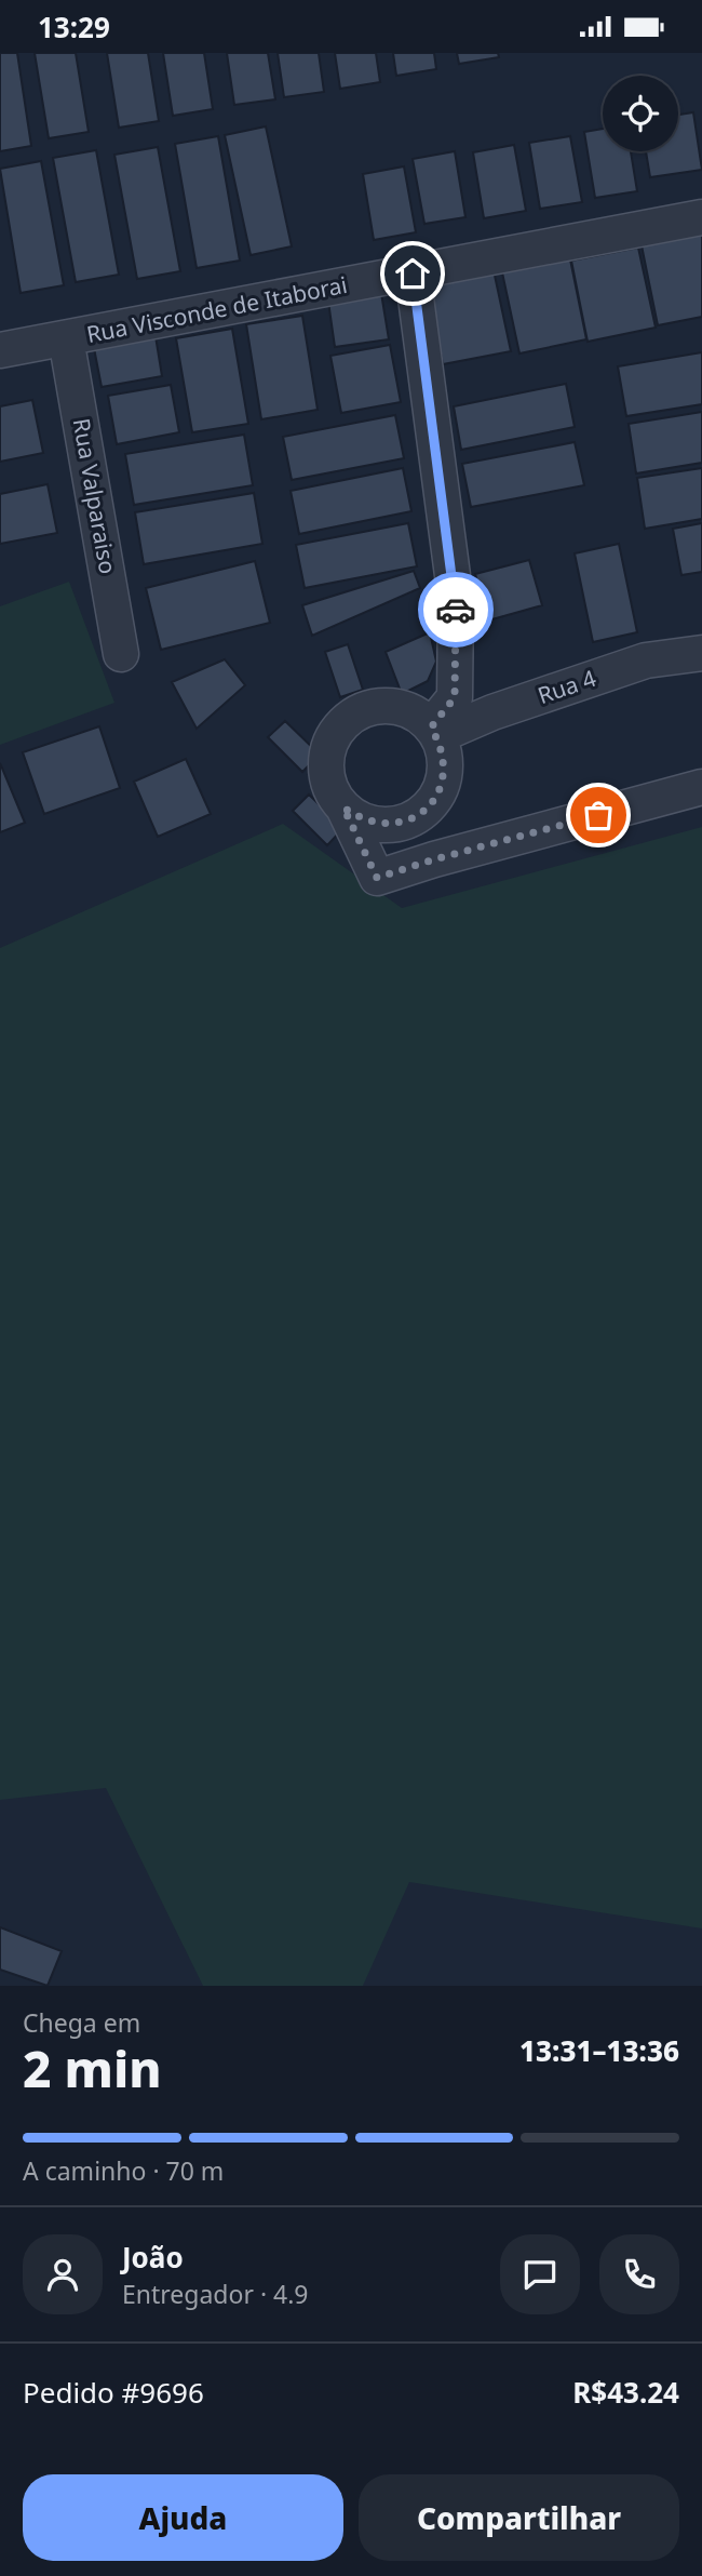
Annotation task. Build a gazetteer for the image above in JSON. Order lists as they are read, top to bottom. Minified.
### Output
{"streets":{"street":["Rua Visconde de Itaborai","Rua Valparaiso","Rua 4"]},"crossings":[["Rua Visconde de Itaborai","Rua Valparaiso"]],"page":{"status":"13:29","heading":["2 min","Chega em","13:31–13:36"],"panel":["João","Entregador · 4.9","Pedido #9696","R$43.24"],"bar":"A caminho · 70 m","buttons":["Ajuda","Compartilhar"]}}
